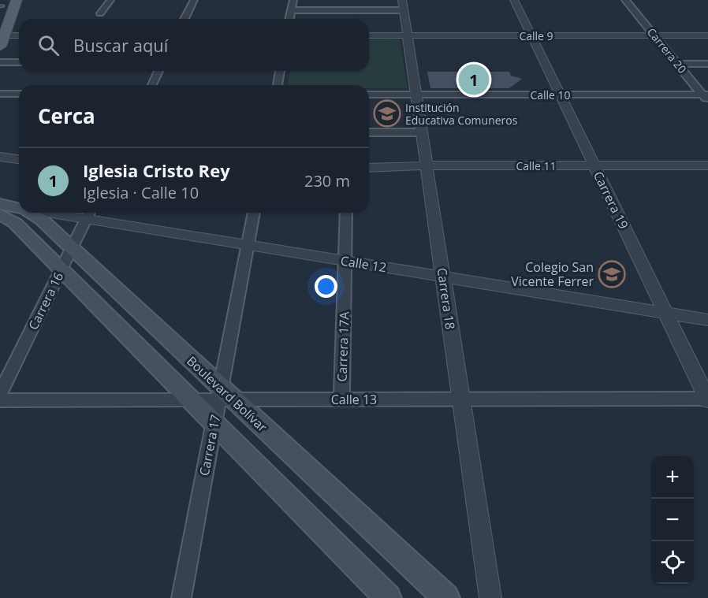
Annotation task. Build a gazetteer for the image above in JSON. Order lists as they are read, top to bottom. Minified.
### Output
{"streets":{"main road":["Boulevard Bolívar"],"street":["Calle 9","Carrera 20","Calle 10","Calle 11","Carrera 19","Calle 12","Carrera 18","Carrera 16","Carrera 17A","Calle 13","Carrera 17"]},"crossings":[["Calle 9","Carrera 20"],["Calle 9","Carrera 19"],["Calle 9","Carrera 18"],["Carrera 20","Calle 10"],["Calle 10","Carrera 19"],["Calle 10","Carrera 18"],["Calle 11","Carrera 19"],["Calle 11","Carrera 18"],["Carrera 19","Calle 12"],["Carrera 19","Calle 13"],["Calle 12","Carrera 18"],["Calle 12","Carrera 16"],["Calle 12","Carrera 17A"],["Calle 12","Boulevard Bolívar"],["Calle 12","Carrera 17"],["Carrera 18","Calle 13"],["Carrera 16","Boulevard Bolívar"],["Carrera 17A","Calle 13"],["Boulevard Bolívar","Calle 13"],["Boulevard Bolívar","Carrera 17"],["Calle 13","Carrera 17"]],"places":{"school or university":["Institución Educativa Comuneros","Colegio San Vicente Ferrer"]},"page":{"search":"Buscar aquí","pins":"1","heading":"Cerca","list":[{"mark":"1","name":"Iglesia Cristo Rey","note":"Iglesia · Calle 10","value":"230 m"}],"map_buttons":["+","−"]}}
